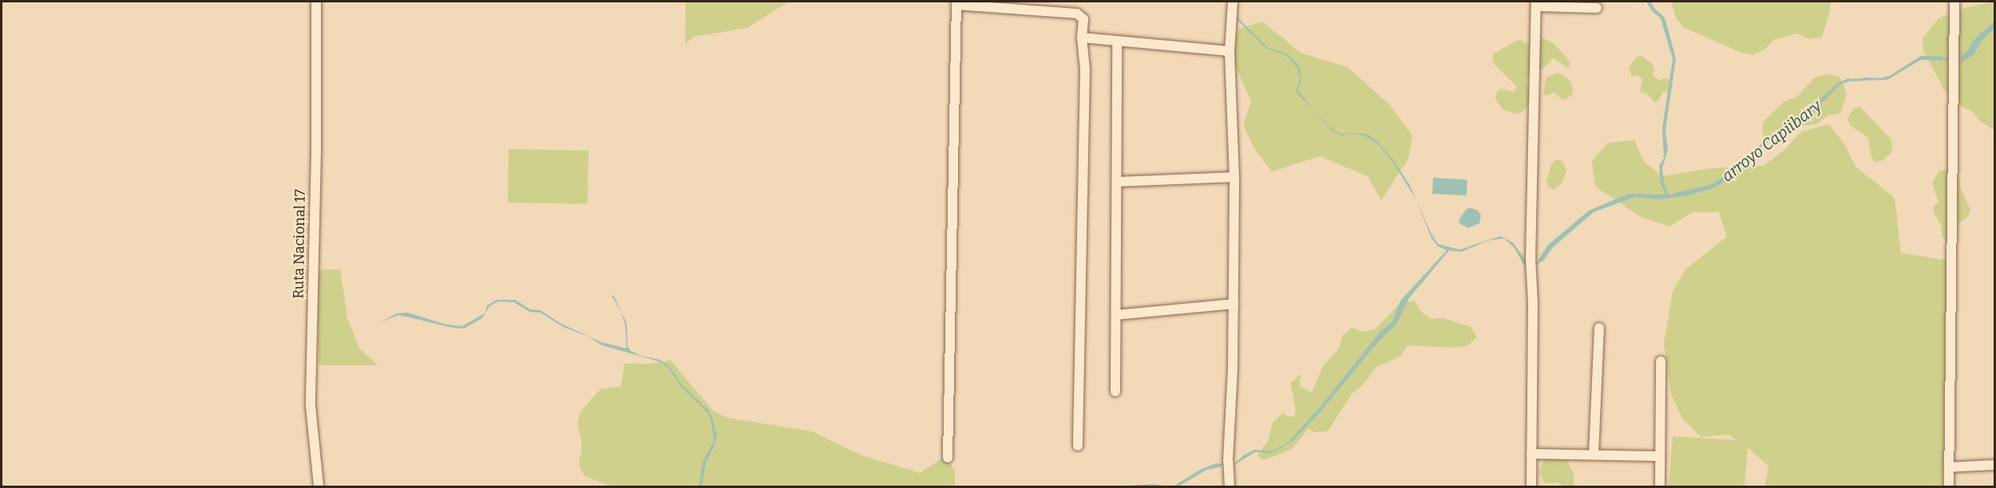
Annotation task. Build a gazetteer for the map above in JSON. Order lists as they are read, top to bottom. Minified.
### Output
{"streets":{"street":["Ruta Nacional 17"]},"water":["arroyo Capiibary"]}
